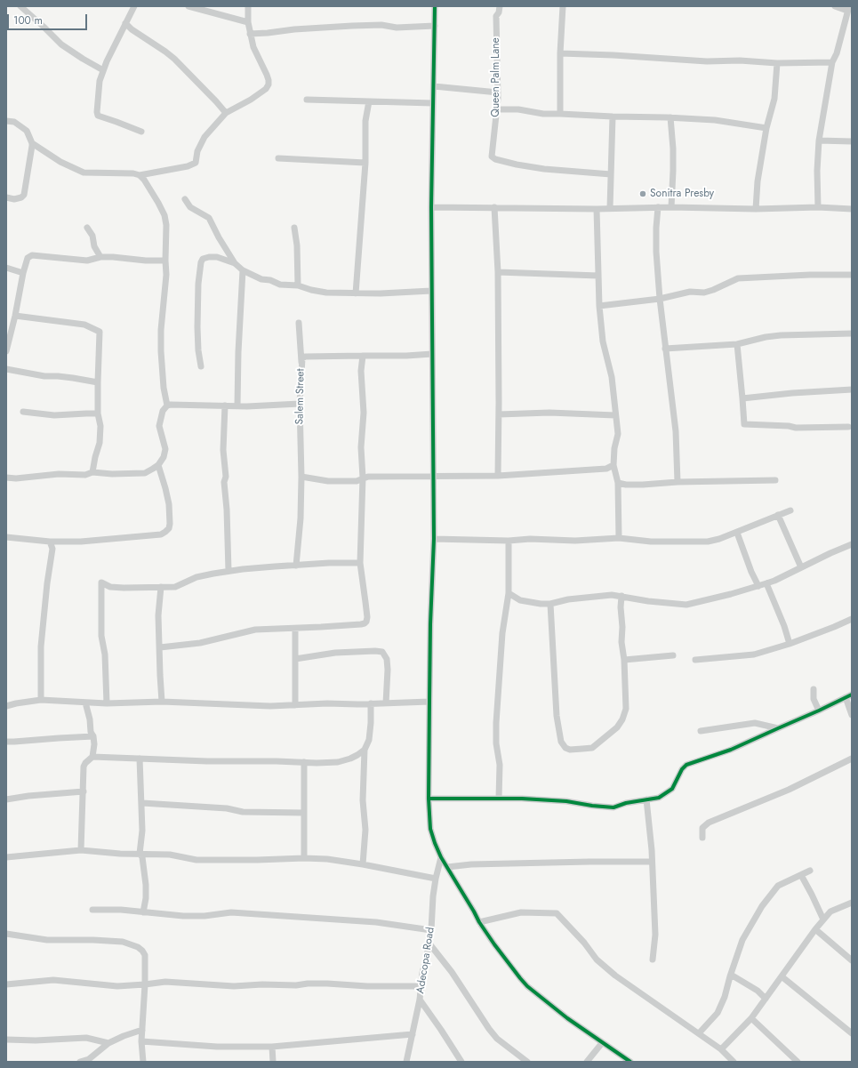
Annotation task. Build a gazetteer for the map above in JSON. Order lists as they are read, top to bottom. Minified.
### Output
{"streets":{"street":["Queen Palm Lane","Salem Street","Adecopa Road"]},"places":["Sonitra Presby"],"scale_bar":"100 m"}
